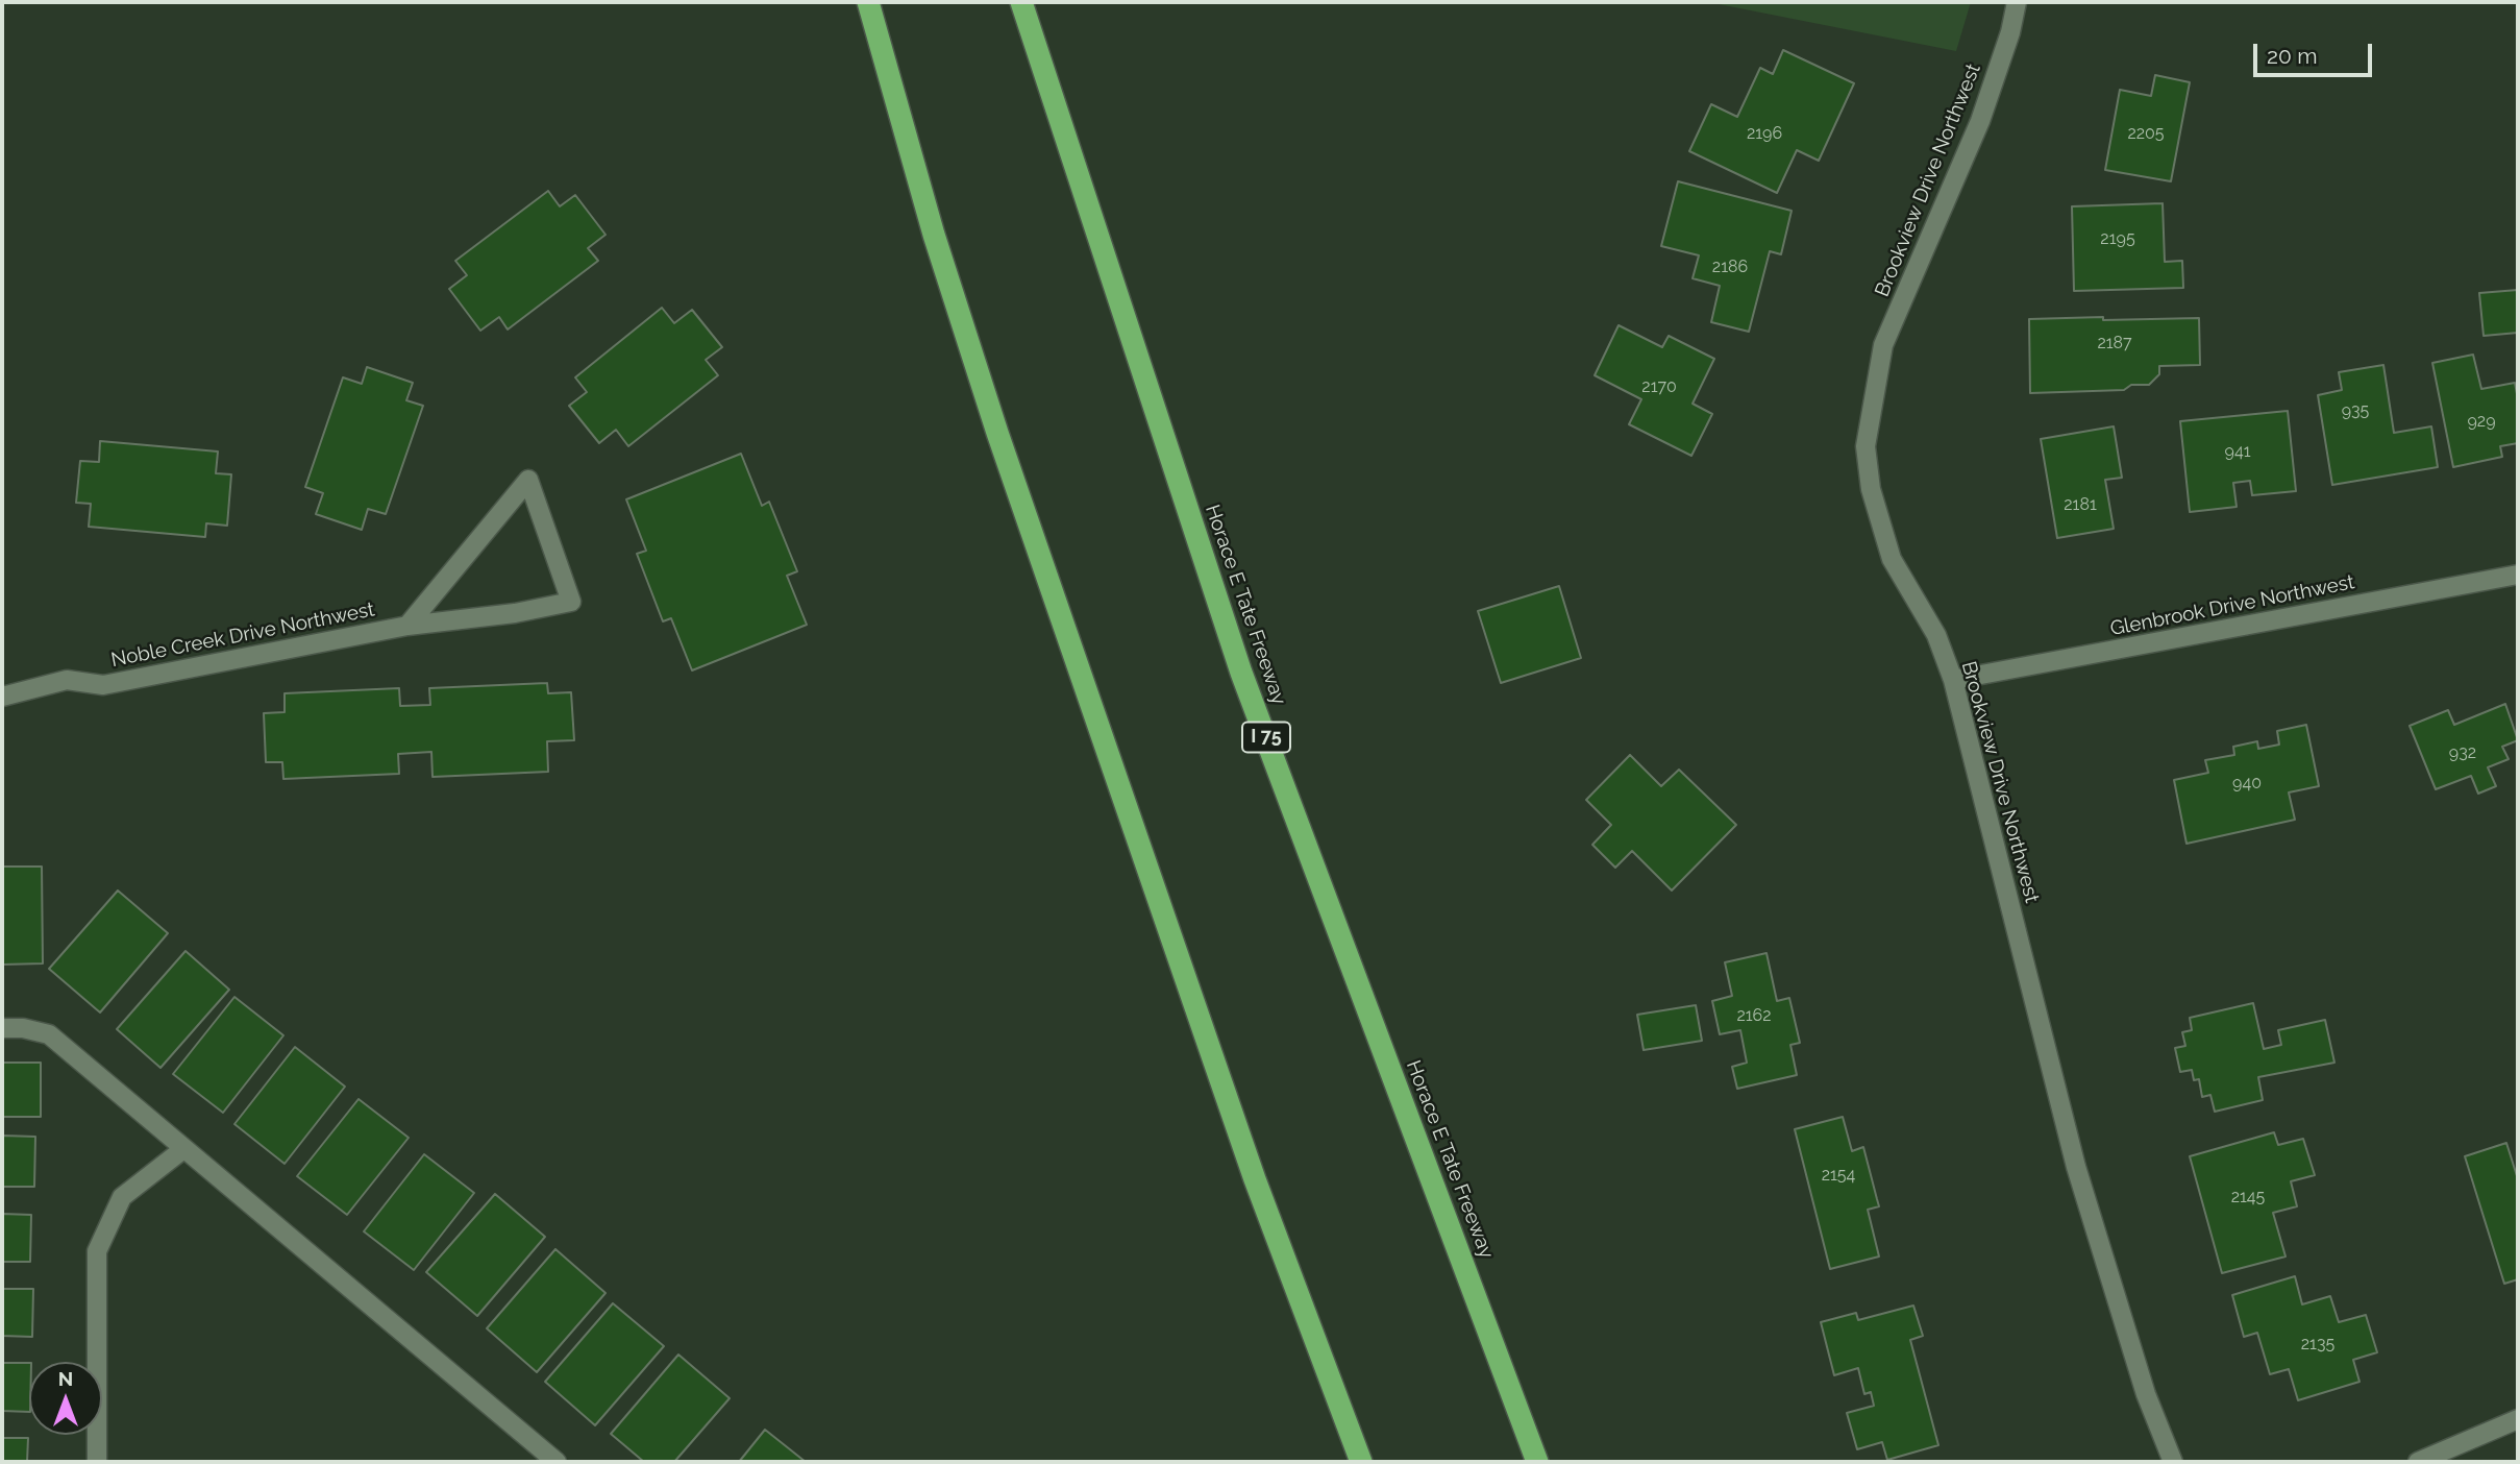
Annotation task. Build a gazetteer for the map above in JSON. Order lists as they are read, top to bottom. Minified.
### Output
{"streets":{"highway":["Horace E Tate Freeway","I 75"],"street":["Brookview Drive Northwest","Glenbrook Drive Northwest","Noble Creek Drive Northwest"]},"crossings":[["Brookview Drive Northwest","Glenbrook Drive Northwest"]],"house_numbers":["2196","2205","2195","2186","2187","2170","935","929","941","2181","932","940","2162","2154","2145","2135"],"scale_bar":"20 m","north":"top"}
